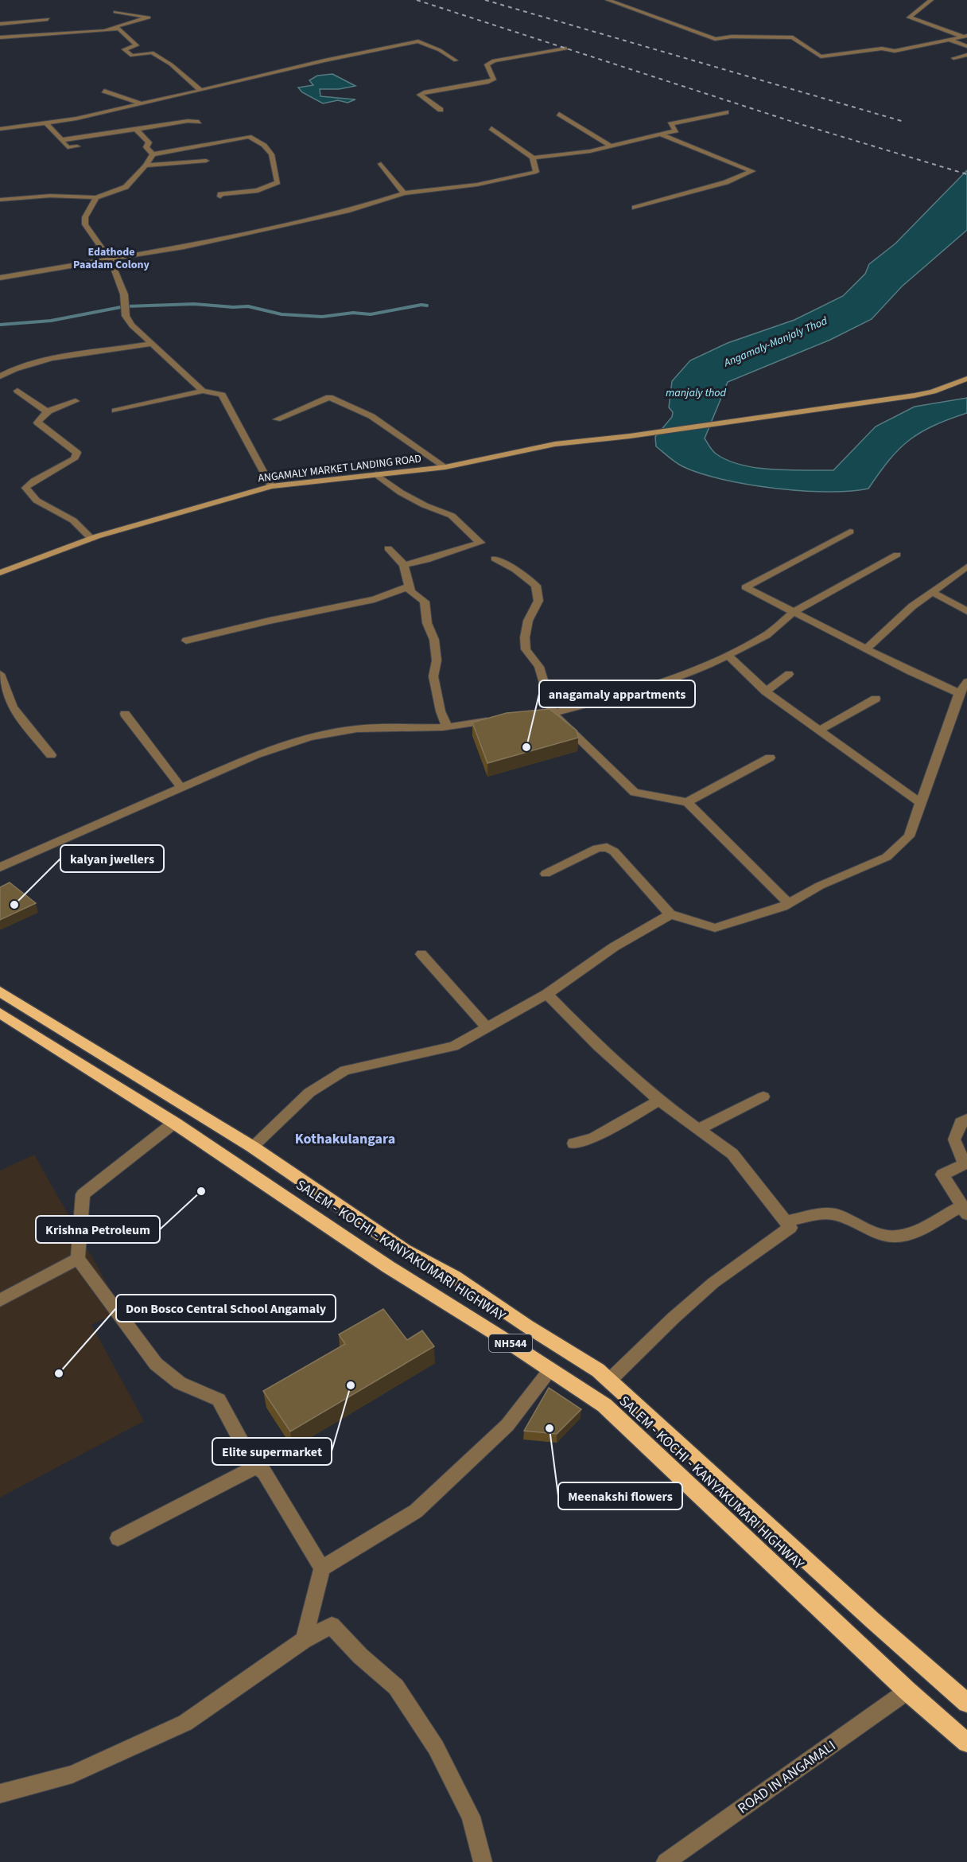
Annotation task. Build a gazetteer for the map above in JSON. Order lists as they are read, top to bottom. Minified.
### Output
{"streets":{"highway":["SALEM - KOCHI - KANYAKUMARI HIGHWAY","NH544"],"main road":["ANGAMALY MARKET LANDING ROAD"],"street":["ROAD IN ANGAMALI"]},"crossings":[["SALEM - KOCHI - KANYAKUMARI HIGHWAY","ROAD IN ANGAMALI"]],"districts":["Edathode Paadam Colony","Kothakulangara"],"water":["Angamaly-Manjaly Thod","manjaly thod"],"places":["anagamaly appartments","kalyan jwellers","Krishna Petroleum","Don Bosco Central School Angamaly","Elite supermarket","Meenakshi flowers"]}
